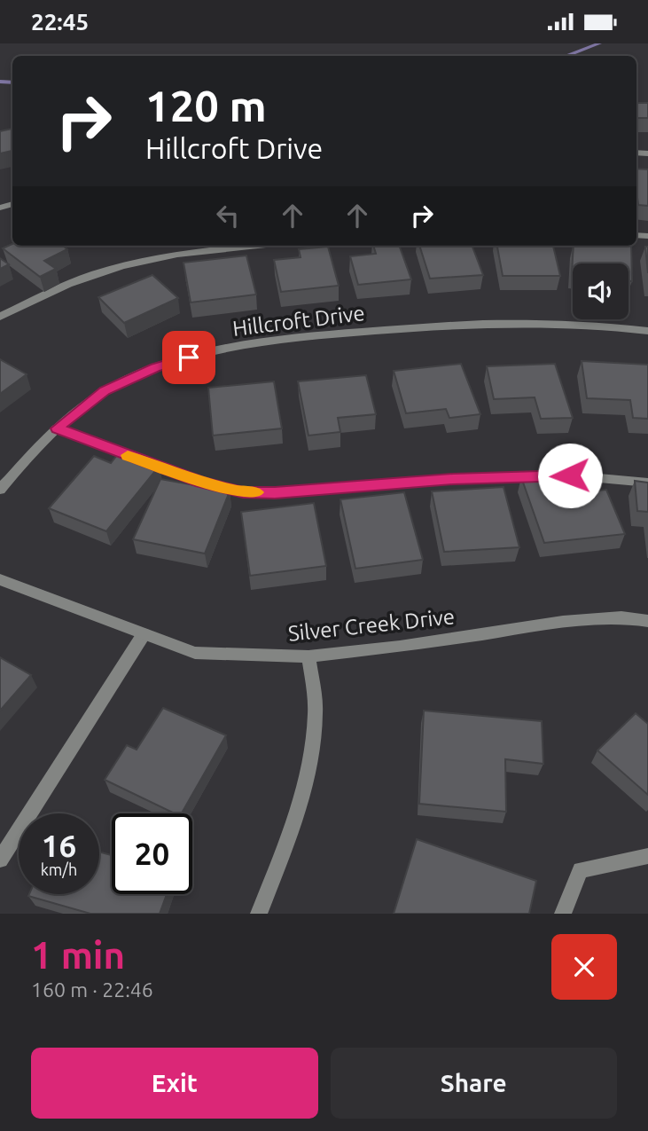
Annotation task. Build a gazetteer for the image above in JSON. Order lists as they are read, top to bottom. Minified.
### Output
{"streets":{"street":["Hillcroft Drive","Silver Creek Drive"]},"page":{"status":"22:45","turn":["120 m","Hillcroft Drive"],"speed":"16 km/h","limit":"20","heading":["1 min","160 m · 22:46"],"buttons":["Exit","Share"]}}
